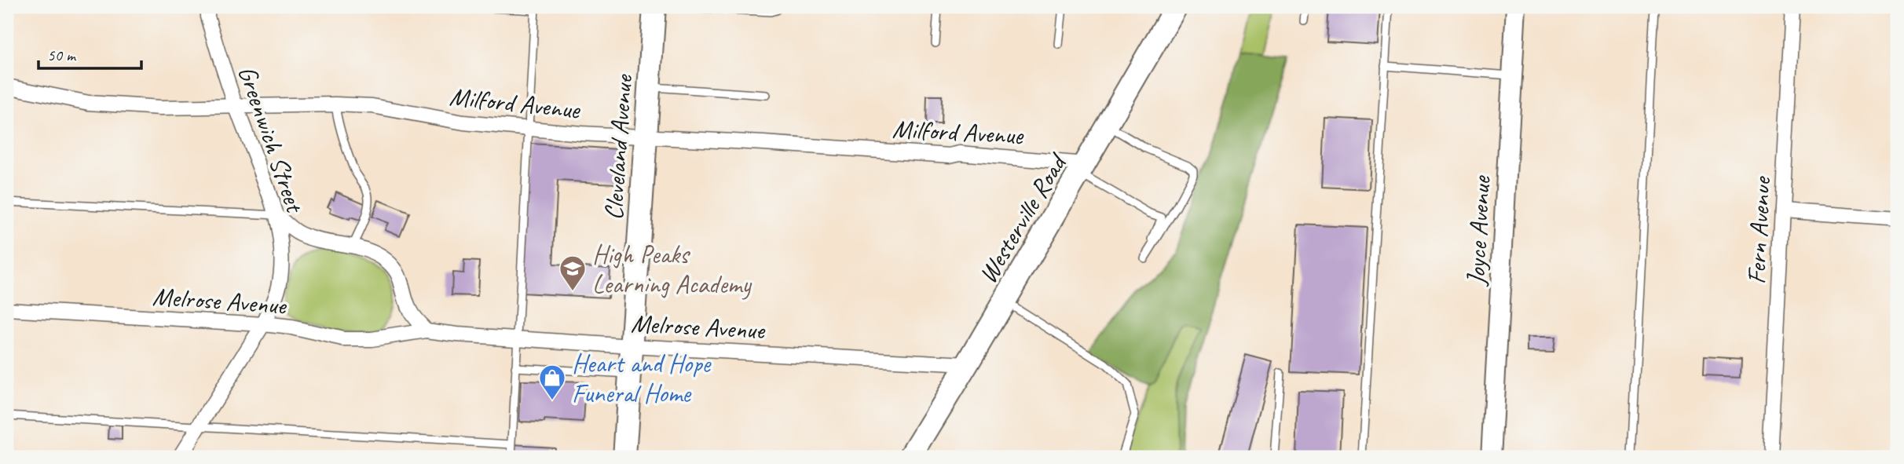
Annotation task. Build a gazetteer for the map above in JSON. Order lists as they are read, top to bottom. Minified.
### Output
{"streets":{"main road":["Cleveland Avenue","Westerville Road"],"street":["Milford Avenue","Greenwich Street","Joyce Avenue","Fern Avenue","Melrose Avenue"]},"crossings":[["Milford Avenue","Greenwich Street"],["Milford Avenue","Cleveland Avenue"],["Milford Avenue","Westerville Road"],["Greenwich Street","Melrose Avenue"],["Cleveland Avenue","Melrose Avenue"],["Westerville Road","Melrose Avenue"]],"places":{"school or university":["High Peaks Learning Academy"],"shop":["Heart and Hope Funeral Home"]},"scale_bar":"50 m"}
